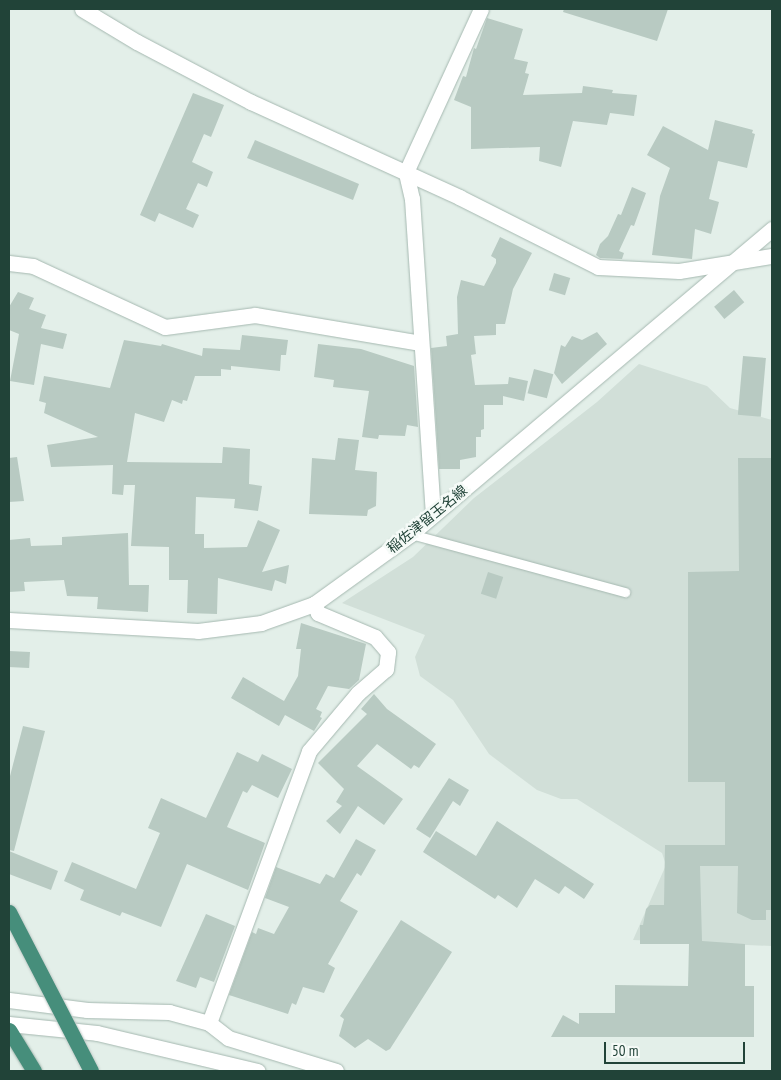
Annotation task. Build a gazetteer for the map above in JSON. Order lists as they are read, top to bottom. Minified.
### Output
{"streets":{"street":["稲佐津留玉名線"]},"scale_bar":"50 m"}
